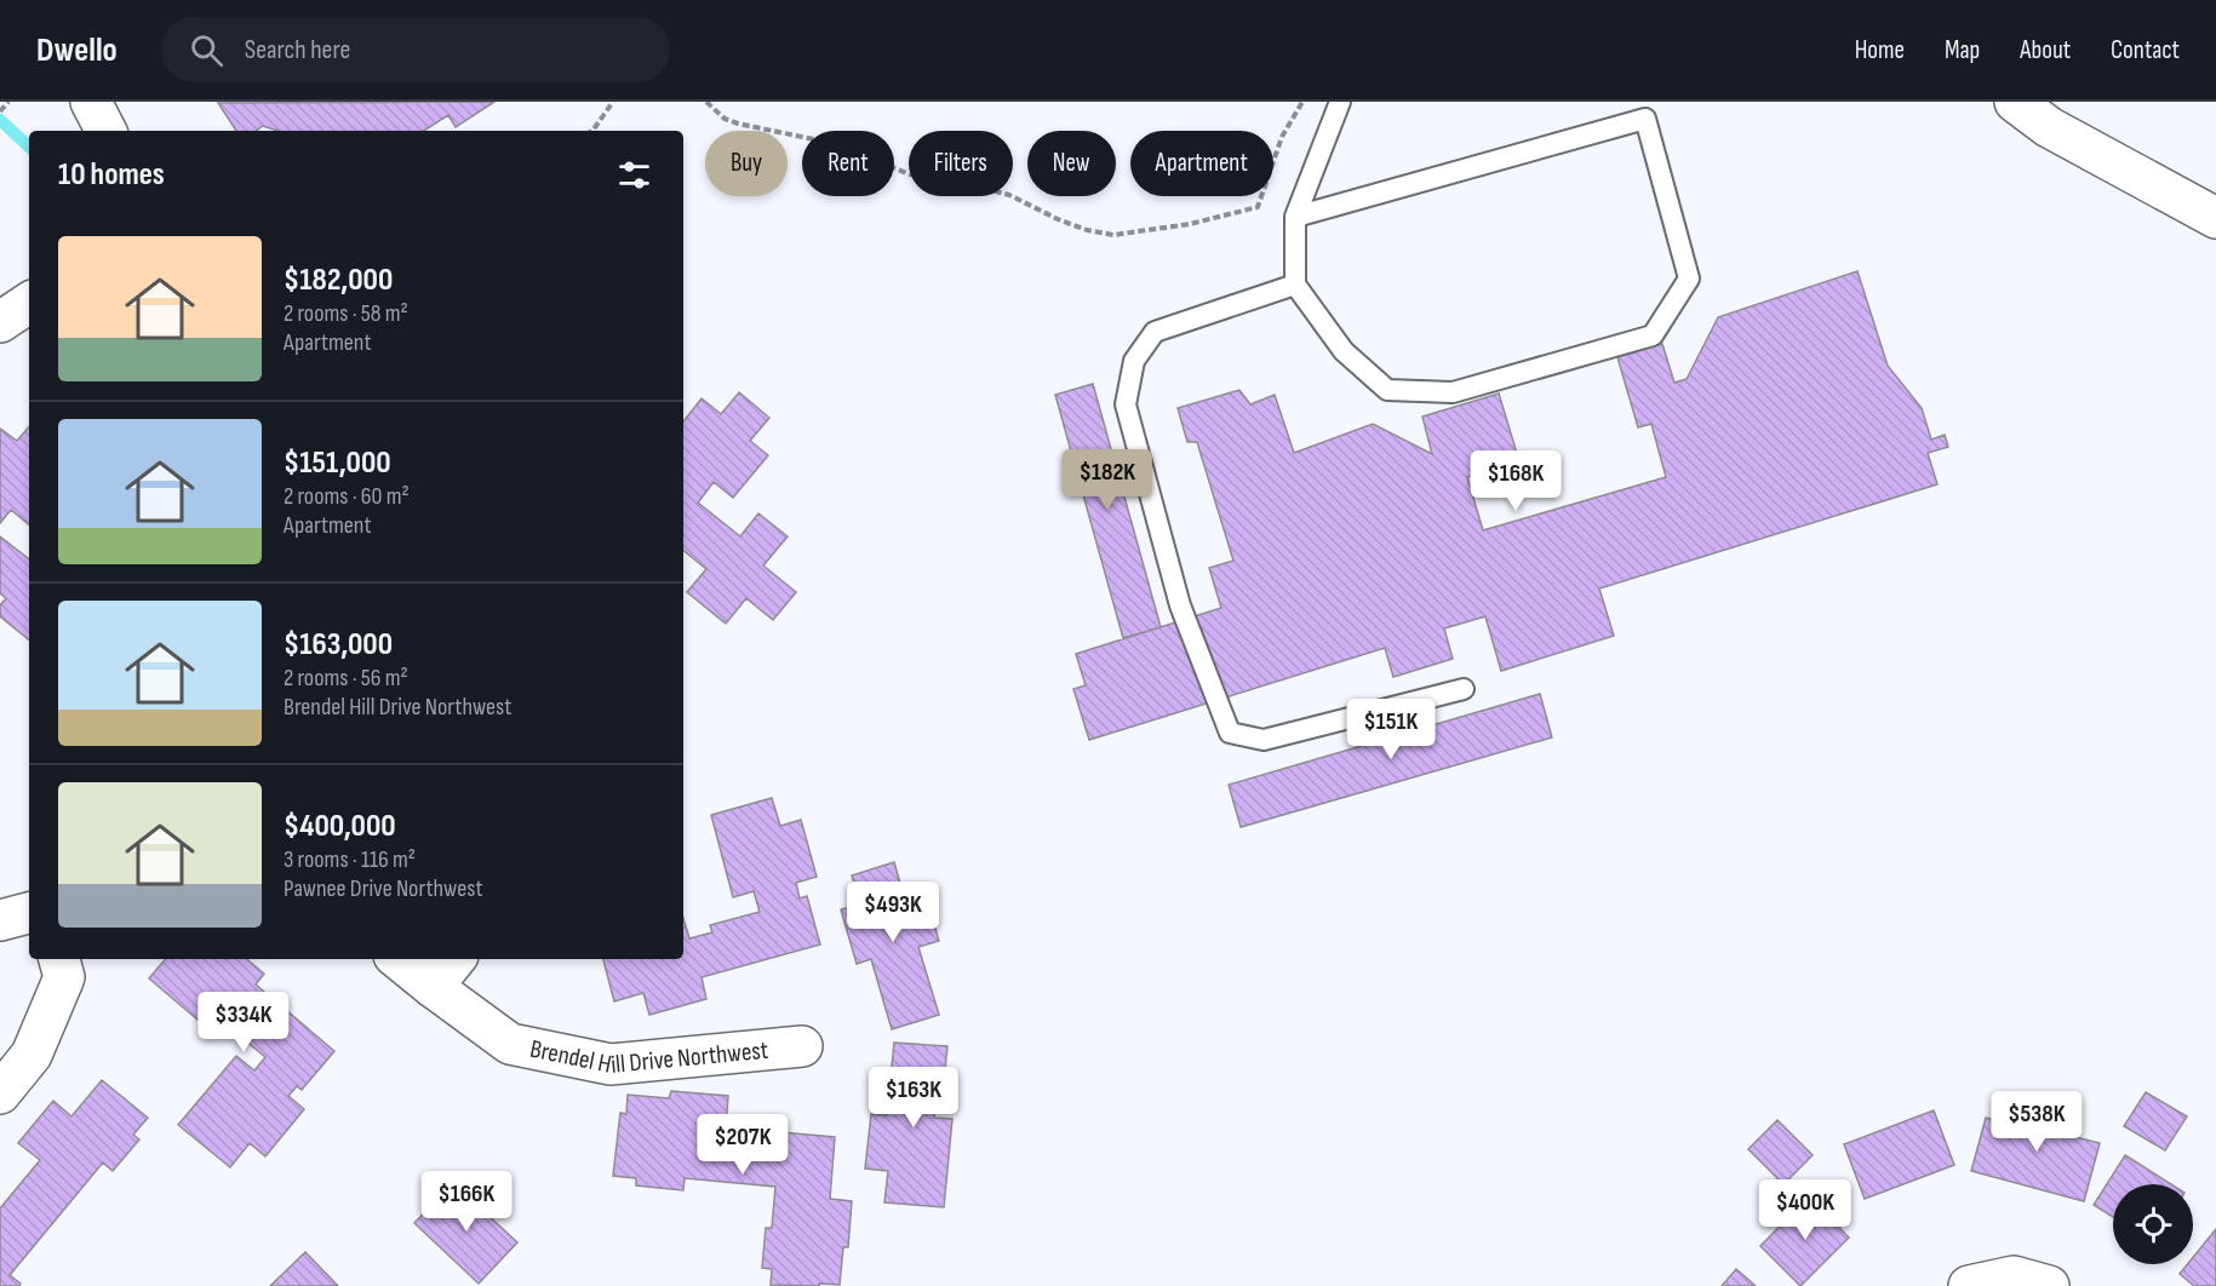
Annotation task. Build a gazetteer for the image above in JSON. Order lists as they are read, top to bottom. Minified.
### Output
{"streets":{"street":["Brendel Hill Drive Northwest"]},"page":{"header":"Dwello","search":"Search here","nav":["Home","Map","About","Contact"],"chip":["Buy","Rent","Filters","New","Apartment"],"heading":"10 homes","list":[{"name":"$182,000","note":"2 rooms · 58 m² · Apartment"},{"name":"$151,000","note":"2 rooms · 60 m² · Apartment"},{"name":"$163,000","note":"2 rooms · 56 m² · Brendel Hill Drive Northwest"},{"name":"$400,000","note":"3 rooms · 116 m² · Pawnee Drive Northwest"}],"price":["$182K","$168K","$151K","$493K","$334K","$163K","$538K","$207K","$166K","$400K"]}}
